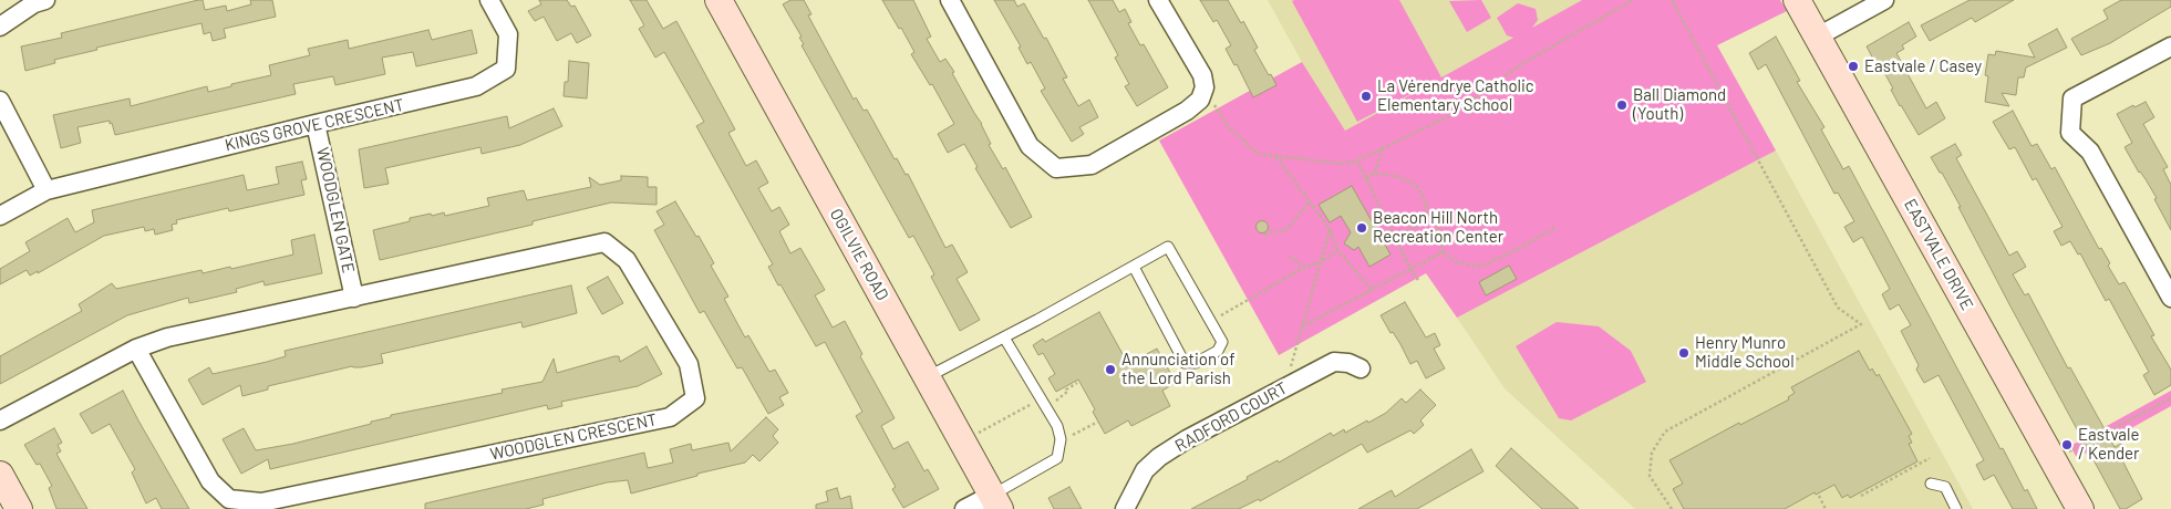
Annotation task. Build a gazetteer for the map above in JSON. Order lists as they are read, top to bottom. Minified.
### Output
{"streets":{"street":["KINGS GROVE CRESCENT","WOODGLEN GATE","OGILVIE ROAD","EASTVALE DRIVE","RADFORD COURT","WOODGLEN CRESCENT"]},"crossings":[["KINGS GROVE CRESCENT","WOODGLEN GATE"],["WOODGLEN GATE","WOODGLEN CRESCENT"]],"places":["Eastvale / Casey","La Vérendrye Catholic Elementary School","Ball Diamond (Youth)","Beacon Hill North Recreation Center","Henry Munro Middle School","Annunciation of the Lord Parish","Eastvale / Kender"]}
